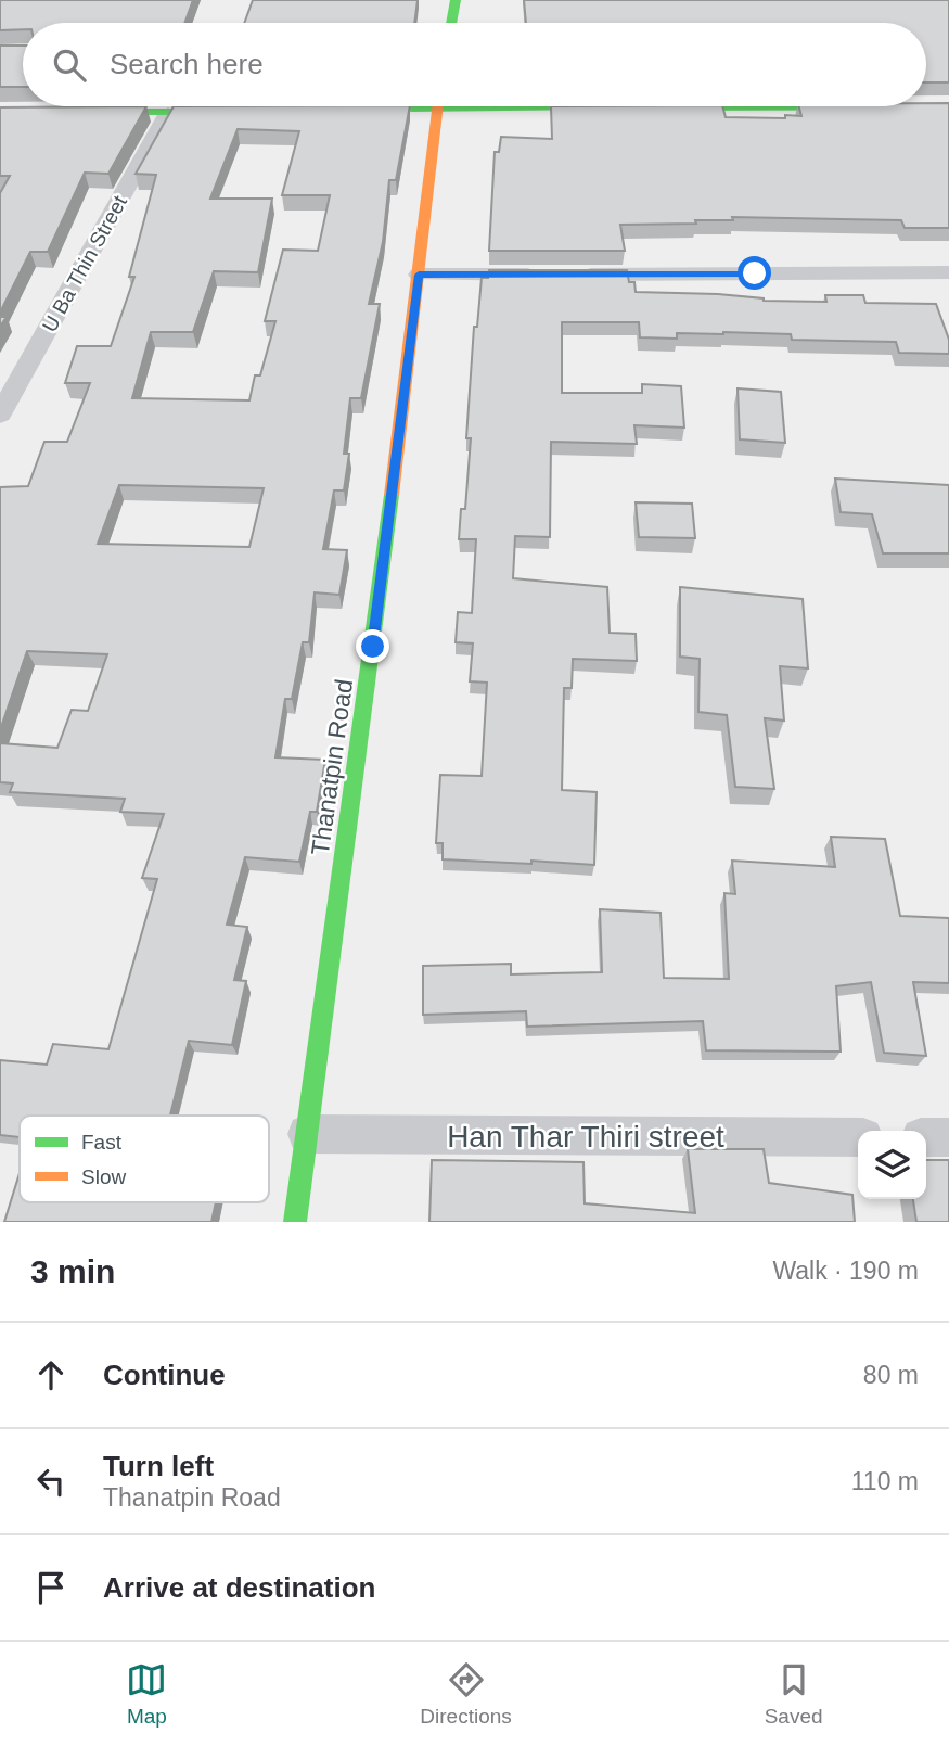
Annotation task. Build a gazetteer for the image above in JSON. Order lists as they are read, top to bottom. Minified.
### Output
{"streets":{"main road":["Thanatpin Road"],"street":["U Ba Thin Street","Han Thar Thiri street"]},"crossings":[["Thanatpin Road","Han Thar Thiri street"]],"legend":["Fast","Slow"],"page":{"search":"Search here","heading":["3 min","Walk · 190 m"],"list":[["Continue","80 m"],["Turn left","Thanatpin Road","110 m"],"Arrive at destination"],"nav":["Map","Directions","Saved"]}}
